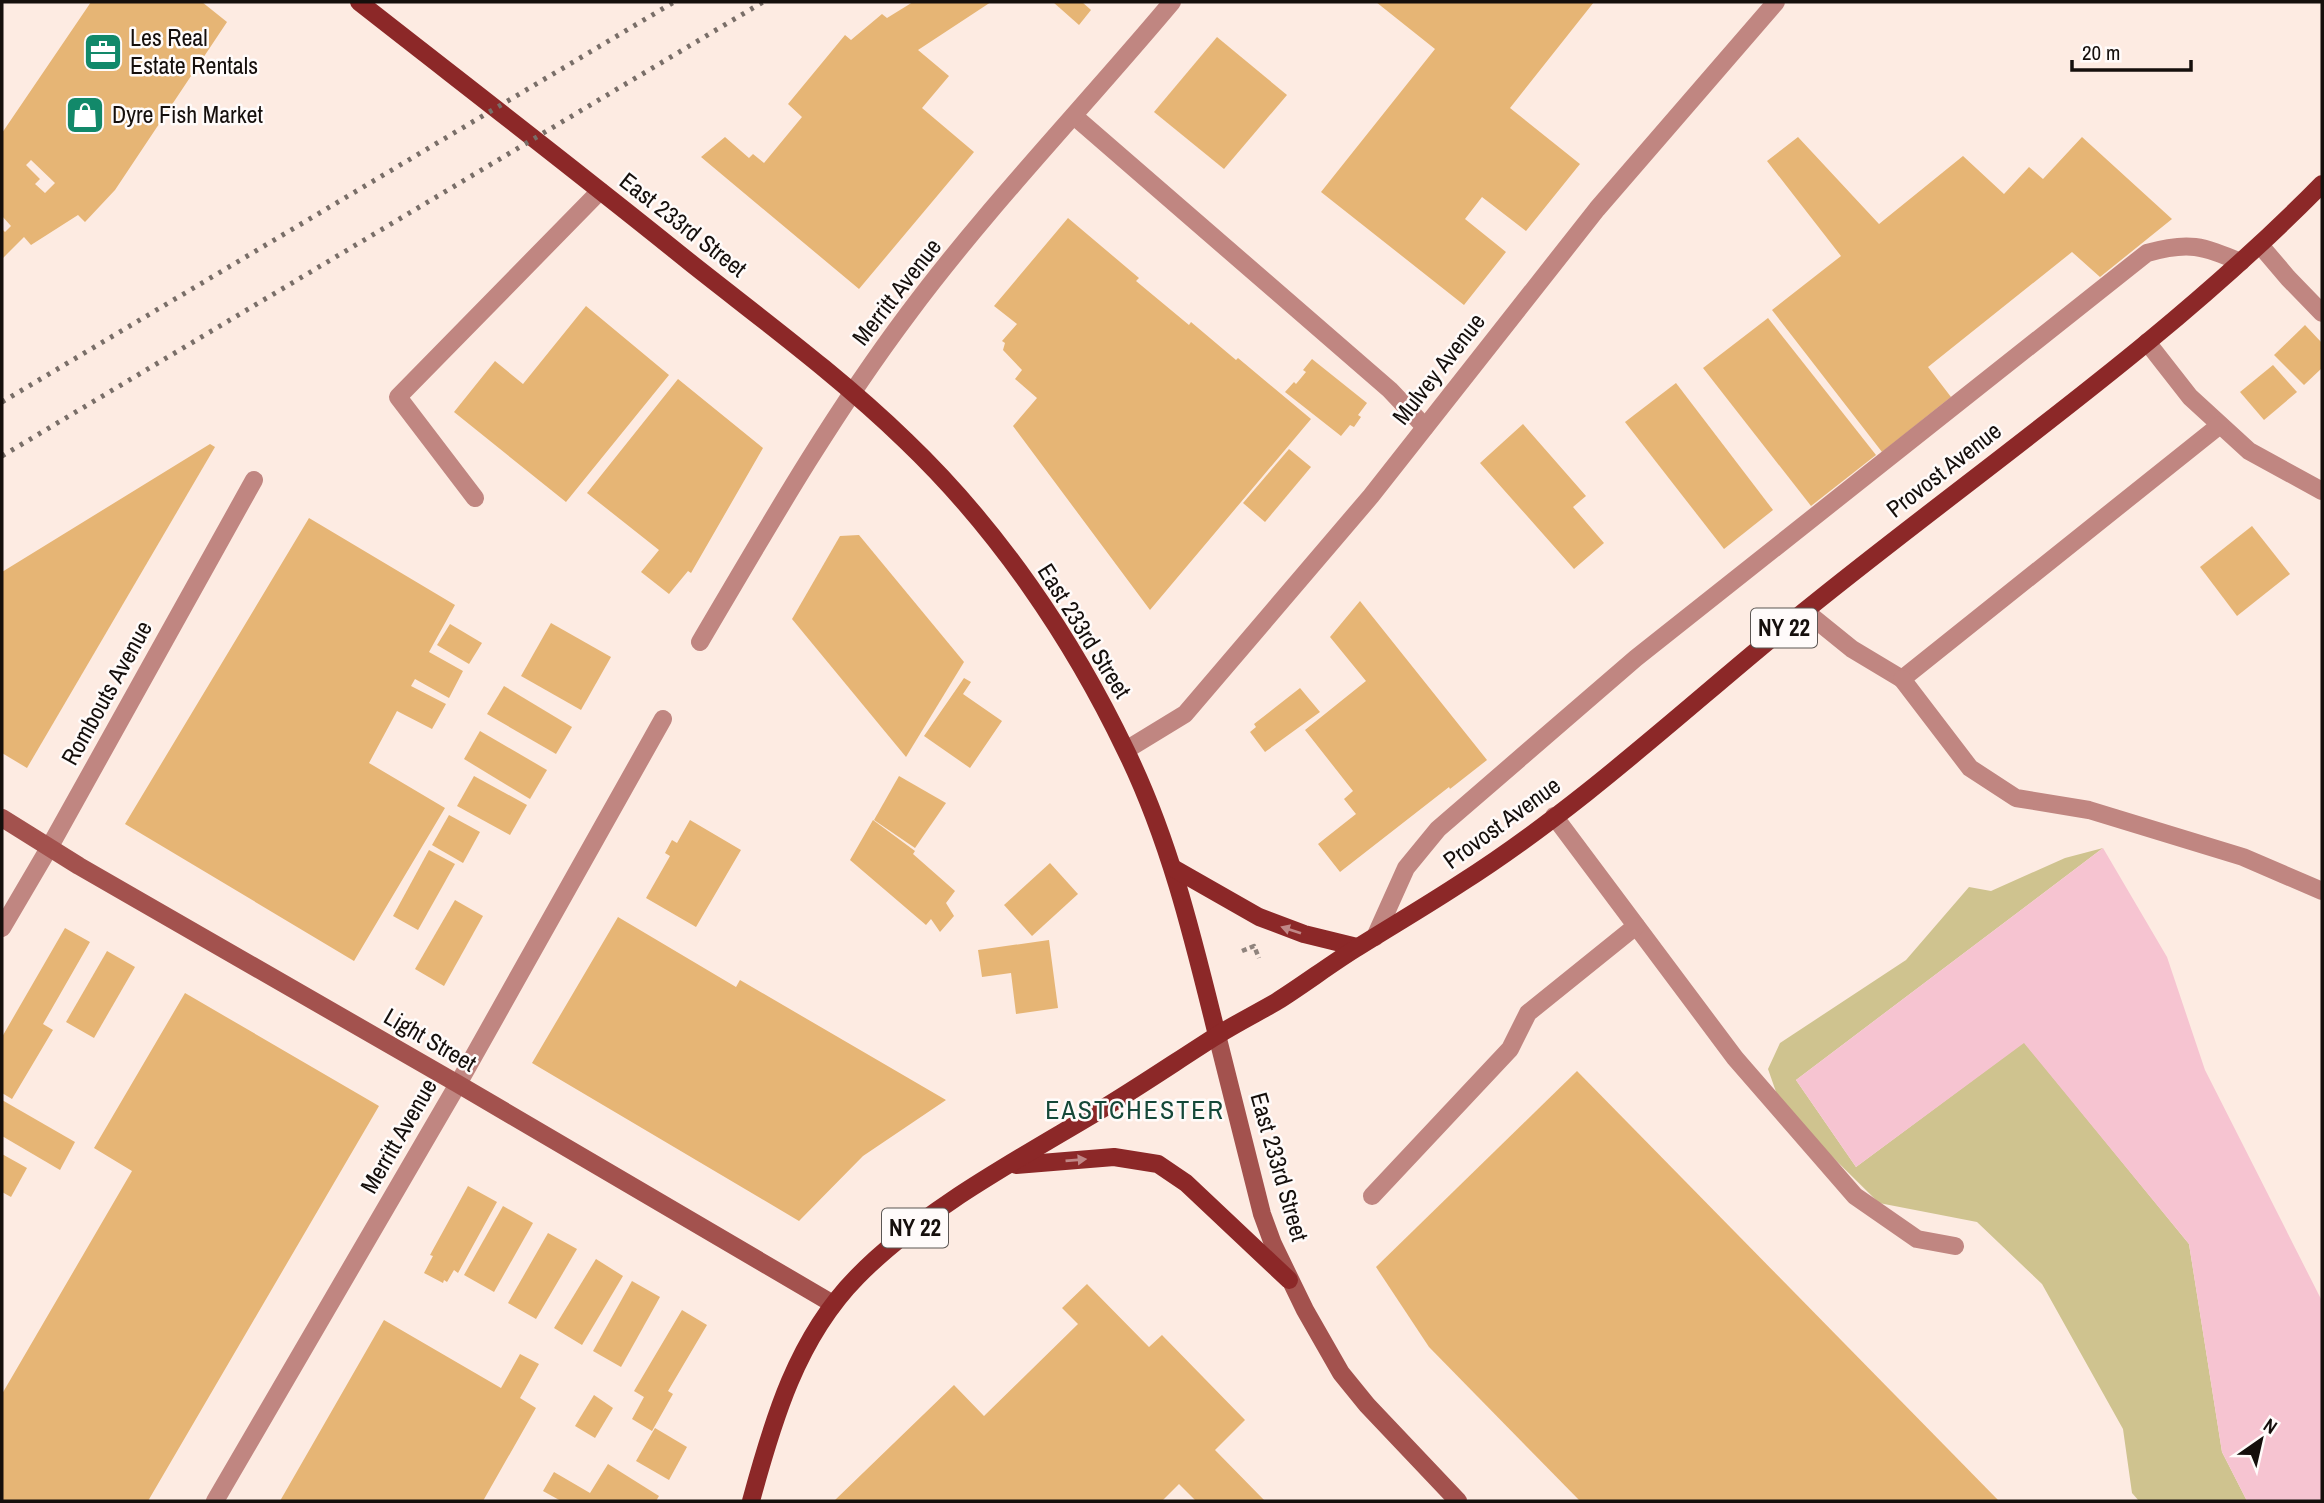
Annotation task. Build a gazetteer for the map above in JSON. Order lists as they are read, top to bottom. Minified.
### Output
{"streets":{"main road":["East 233rd Street","Provost Avenue","NY 22"],"street":["Merritt Avenue","Mulvey Avenue","Rombouts Avenue","Light Street"]},"crossings":[["East 233rd Street","Merritt Avenue"],["East 233rd Street","Mulvey Avenue"],["East 233rd Street","Provost Avenue"],["Merritt Avenue","Light Street"],["Provost Avenue","Light Street"],["Rombouts Avenue","Light Street"]],"districts":["EASTCHESTER"],"places":{"office":["Les Real Estate Rentals"],"shop":["Dyre Fish Market"]},"scale_bar":"20 m","north":"top right"}
